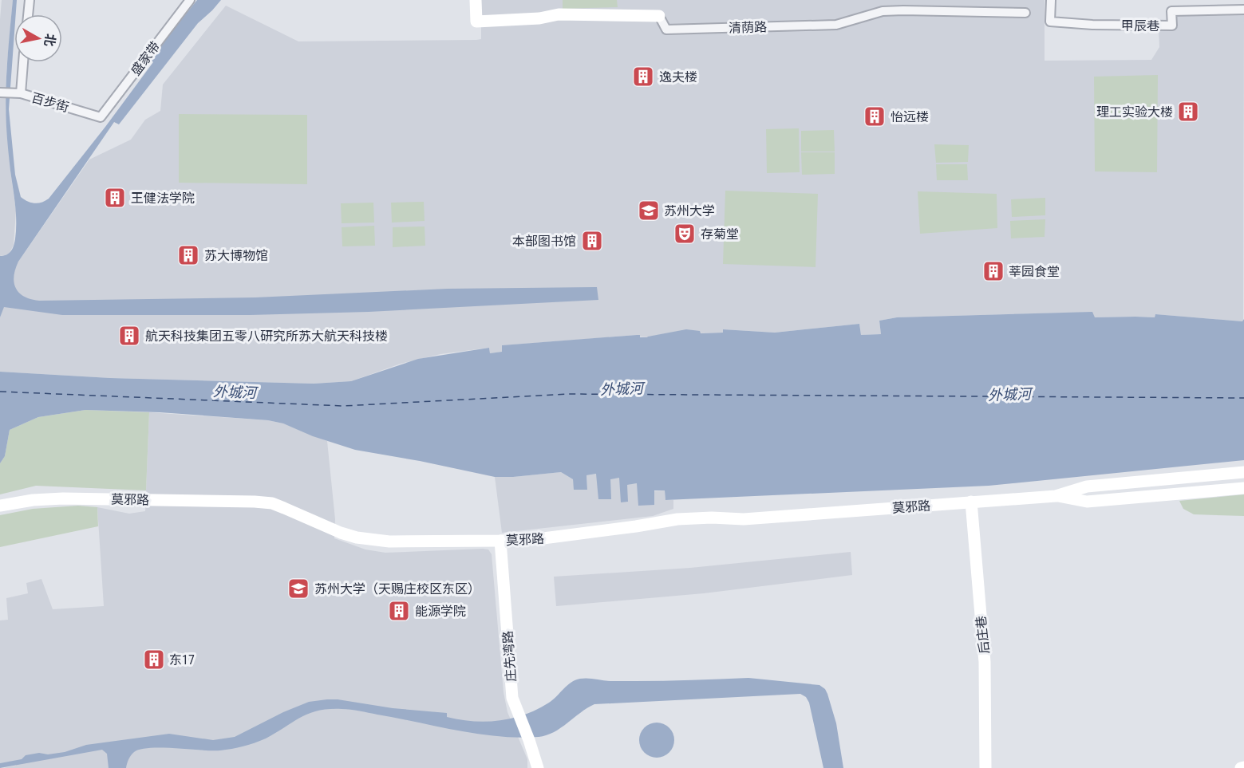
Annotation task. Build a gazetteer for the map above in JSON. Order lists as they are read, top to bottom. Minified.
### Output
{"streets":{"main road":["清荫路","莫邪路","后庄巷","庄先湾路"],"street":["甲辰巷","盛家带","百步街"]},"crossings":[["盛家带","百步街"],["莫邪路","后庄巷"],["莫邪路","庄先湾路"]],"water":["外城河"],"places":{"building":["逸夫楼","理工实验大楼","怡远楼","王健法学院","本部图书馆","苏大博物馆","莘园食堂","航天科技集团五零八研究所苏大航天科技楼","能源学院","东17"],"school or university":["苏州大学","苏州大学（天赐庄校区东区）"],"theatre":["存菊堂"]},"north":"right"}
